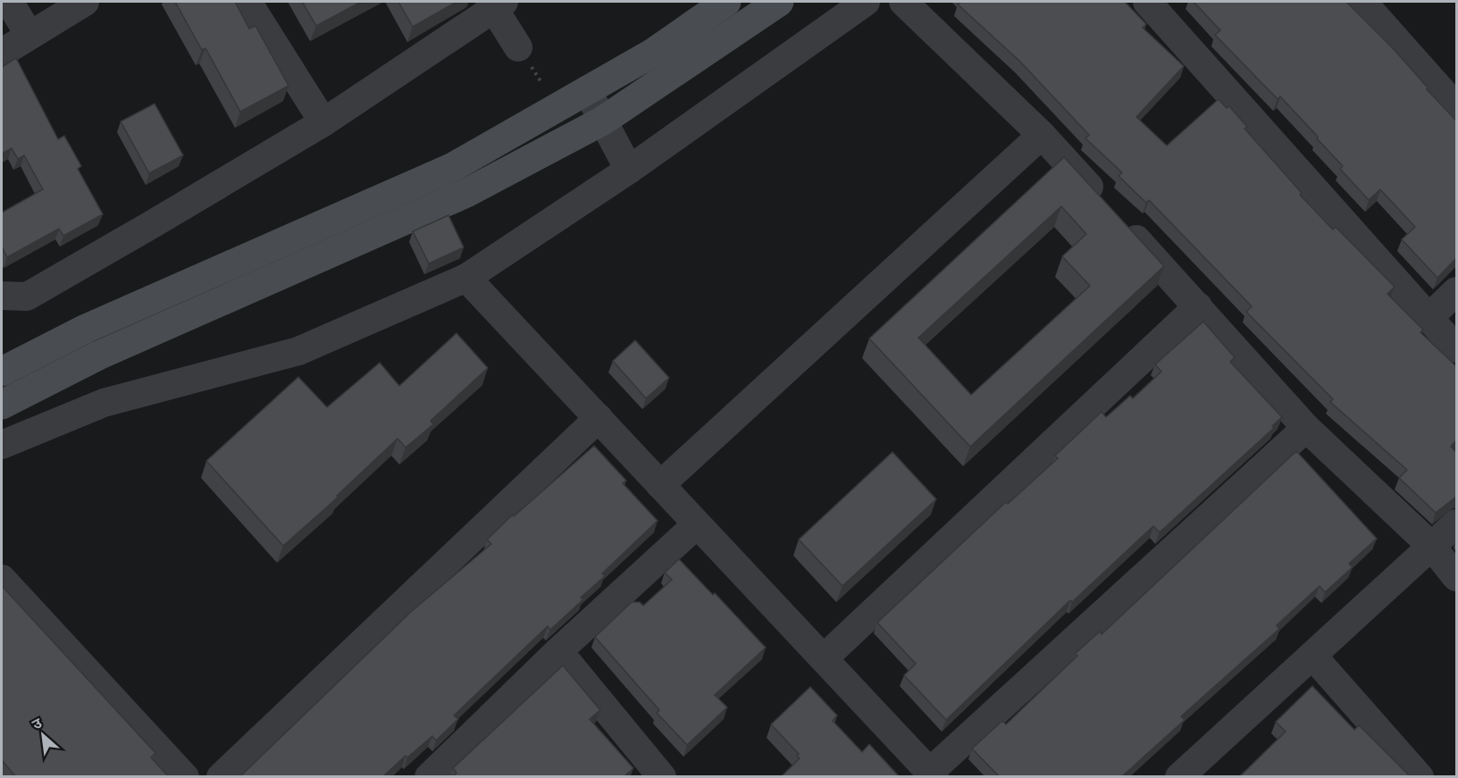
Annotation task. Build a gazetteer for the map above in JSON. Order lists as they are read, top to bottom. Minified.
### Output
{"north":"top left"}
